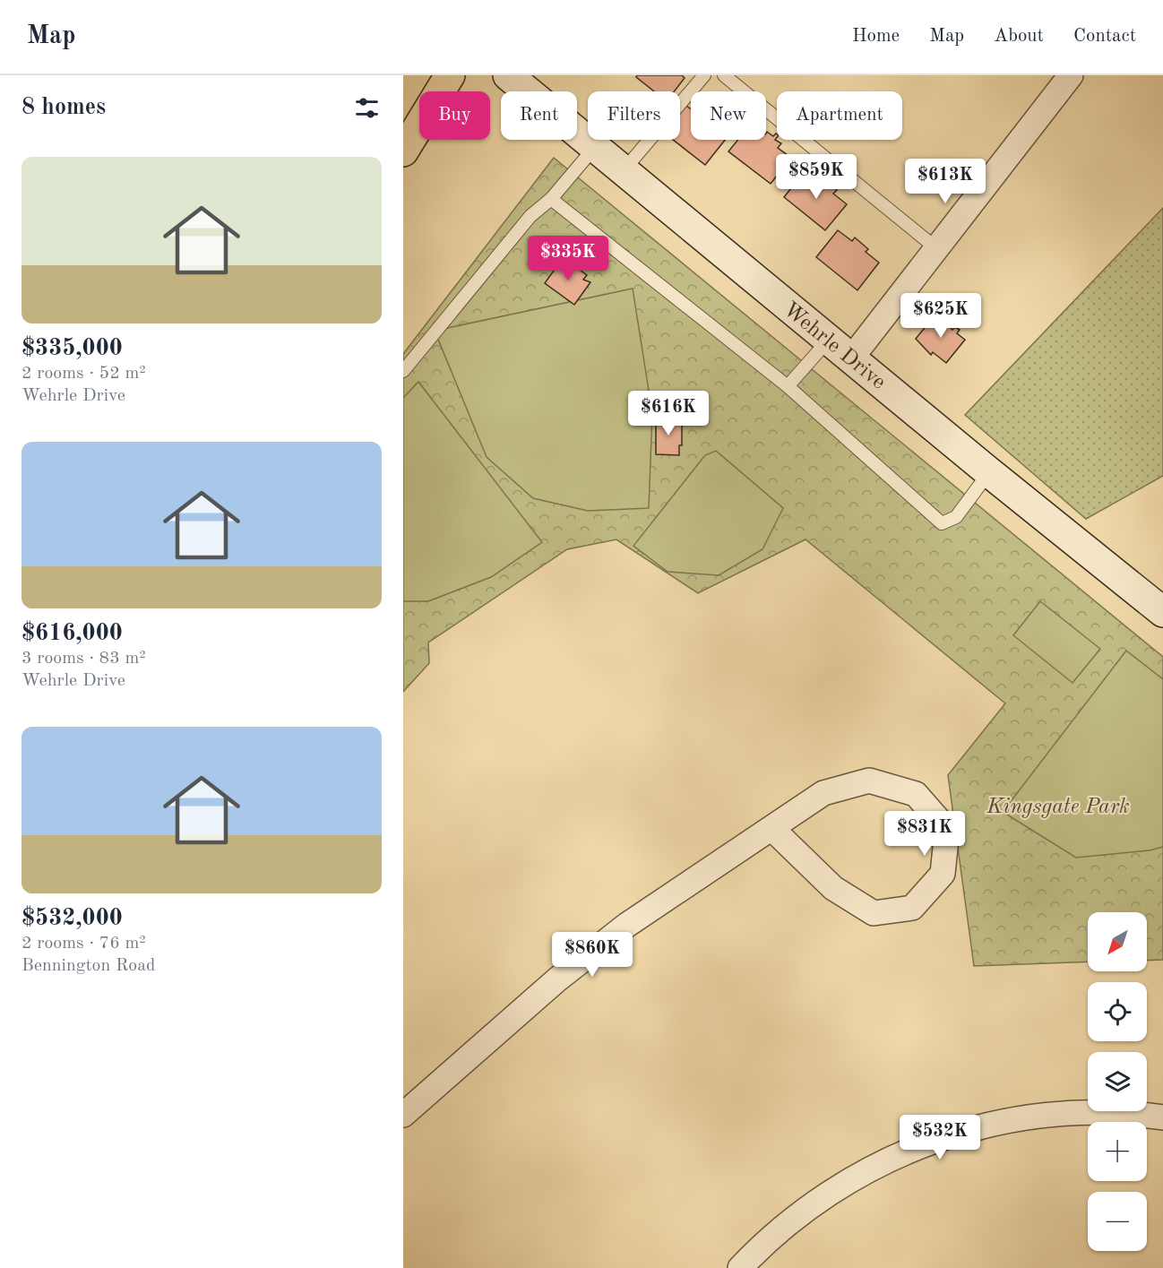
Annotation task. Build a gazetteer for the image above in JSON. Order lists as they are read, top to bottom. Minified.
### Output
{"streets":{"street":["Wehrle Drive"]},"parks":["Kingsgate Park"],"north":"bottom left","page":{"header":"Map","nav":["Home","Map","About","Contact"],"heading":"8 homes","chip":["Buy","Rent","Filters","New","Apartment"],"list":[{"name":"$335,000","note":"2 rooms · 52 m² · Wehrle Drive"},{"name":"$616,000","note":"3 rooms · 83 m² · Wehrle Drive"},{"name":"$532,000","note":"2 rooms · 76 m² · Bennington Road"}],"price":["$859K","$613K","$335K","$625K","$616K","$831K","$860K","$532K"],"map_buttons":["+","−"]}}
